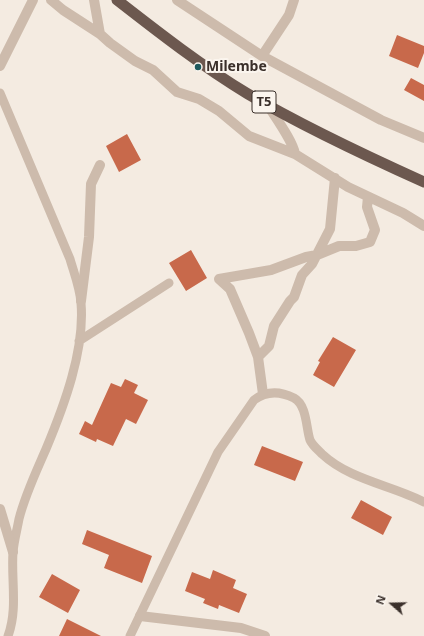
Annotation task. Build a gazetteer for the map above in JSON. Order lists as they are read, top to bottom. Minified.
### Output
{"streets":{"highway":["T5"]},"places":["Milembe"],"north":"left"}
